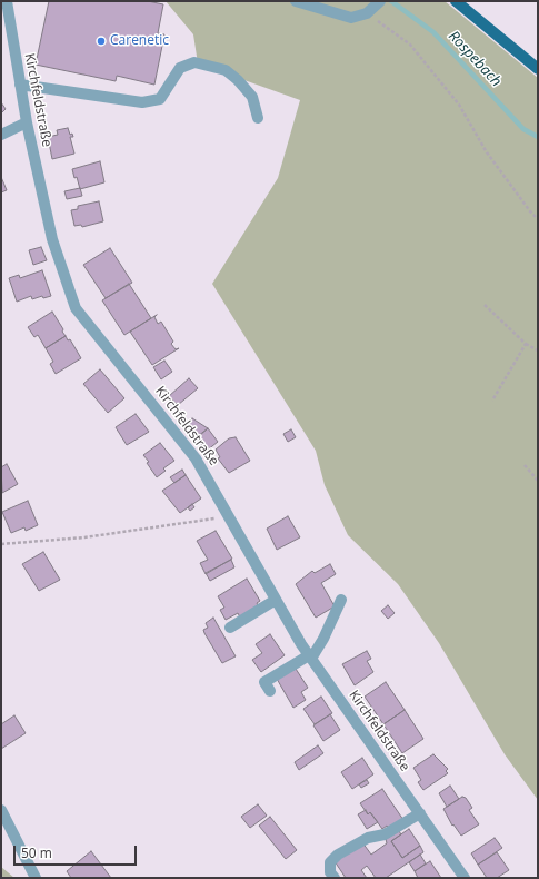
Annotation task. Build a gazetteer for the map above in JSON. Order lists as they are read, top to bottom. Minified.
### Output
{"streets":{"street":["Kirchfeldstraße"]},"water":["Rospebach"],"places":["Carenetic"],"scale_bar":"50 m"}
